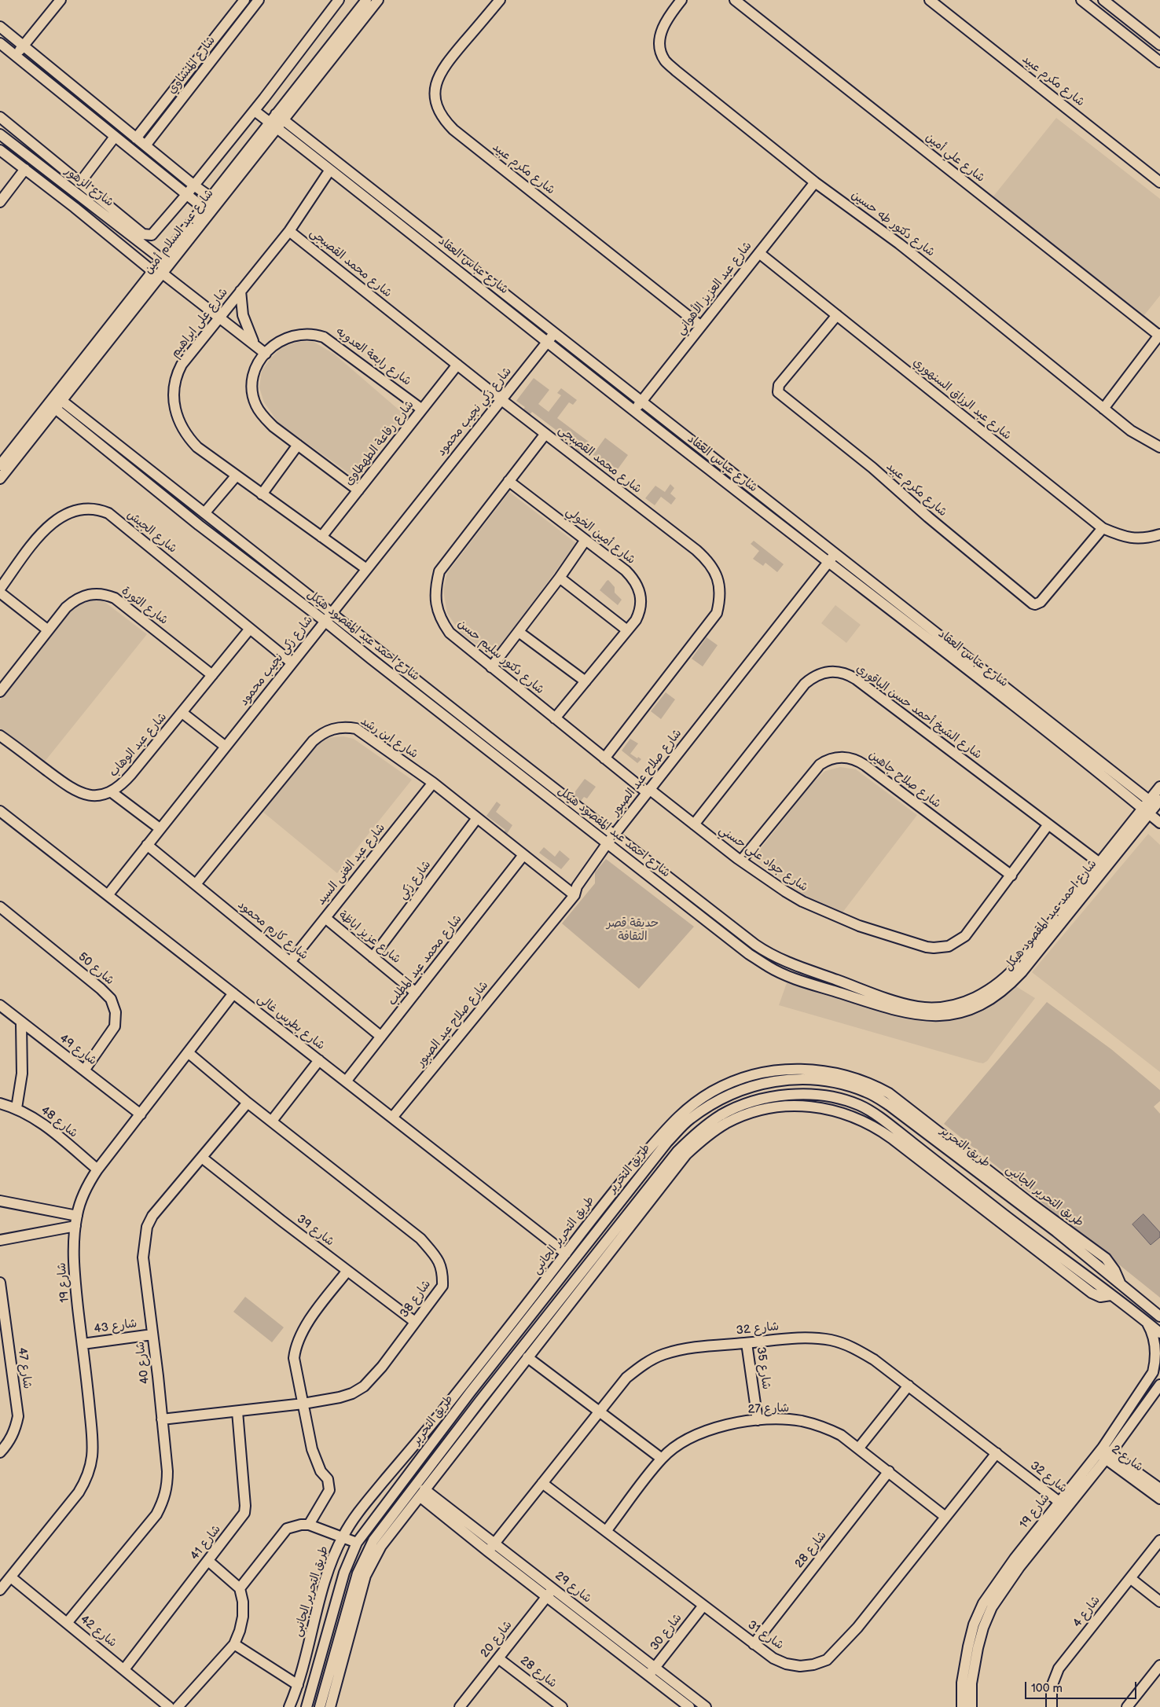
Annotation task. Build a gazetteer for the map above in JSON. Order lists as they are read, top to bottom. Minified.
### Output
{"streets":{"street":["شارع المنشاوي","شارع مكرم عبيد","شارع علي أمين","شارع الزهور","شارع دكتور طه حسين","شارع عبد السلام أمين","شارع محمد القصبجى","شارع عباس العقاد","شارع عبد العزيز الأهواني","شارع على ابراهيم","شارع رابعة العدويه","شارع عبد الرزاق السنهوري","شارع زكي نجيب محمود","شارع رفاعة الطهطاوى","شارع الجيش","شارع أمين الخولي","شارع الثورة","شارع احمد عبد المقصود هيكل","شارع دكتور سليم حسن","شارع الشيخ أحمد حسن الباقوري","شارع ابن رشد","شارع عبد الوهاب","شارع صلاح عبد الصبور","شارع صلاح جاهين","شارع جواد علي حسني","شارع عبد الغنى السيد","شارع زكي","شارع كارم محمود","شارع عزيز اباظة","شارع محمد عبد المطلب","شارع 50","شارع بطرس غالى","شارع 49","شارع 48","طريق التحرير","طريق التحرير الجانبى","شارع 39","شارع 19","شارع 38","شارع 43","شارع 32","شارع 40","شارع 47","شارع 35","شارع 27","شارع 2","شارع 41","شارع 28","شارع 29","شارع 4","شارع 42","شارع 30","شارع 31","شارع 20"]},"crossings":[["شارع مكرم عبيد","شارع عبد العزيز الأهواني"],["شارع مكرم عبيد","شارع عبد الرزاق السنهوري"],["شارع الزهور","شارع عبد السلام أمين"],["شارع دكتور طه حسين","شارع عبد العزيز الأهواني"],["شارع عبد السلام أمين","شارع عباس العقاد"],["شارع عبد السلام أمين","شارع احمد عبد المقصود هيكل"],["شارع محمد القصبجى","شارع على ابراهيم"],["شارع محمد القصبجى","شارع زكي نجيب محمود"],["شارع محمد القصبجى","شارع رفاعة الطهطاوى"],["شارع محمد القصبجى","شارع دكتور سليم حسن"],["شارع عباس العقاد","شارع عبد العزيز الأهواني"],["شارع عباس العقاد","شارع على ابراهيم"],["شارع عباس العقاد","شارع زكي نجيب محمود"],["شارع عباس العقاد","شارع احمد عبد المقصود هيكل"],["شارع عباس العقاد","شارع صلاح عبد الصبور"],["شارع عبد العزيز الأهواني","شارع عبد الرزاق السنهوري"],["شارع على ابراهيم","شارع زكي نجيب محمود"],["شارع على ابراهيم","شارع رفاعة الطهطاوى"],["شارع رابعة العدويه","شارع رفاعة الطهطاوى"],["شارع زكي نجيب محمود","شارع الجيش"],["شارع زكي نجيب محمود","شارع احمد عبد المقصود هيكل"],["شارع زكي نجيب محمود","شارع كارم محمود"],["شارع زكي نجيب محمود","شارع بطرس غالى"],["شارع الجيش","شارع عبد الوهاب"],["شارع أمين الخولي","شارع دكتور سليم حسن"],["شارع الثورة","شارع عبد الوهاب"],["شارع احمد عبد المقصود هيكل","شارع الشيخ أحمد حسن الباقوري"],["شارع احمد عبد المقصود هيكل","شارع صلاح عبد الصبور"],["شارع دكتور سليم حسن","شارع صلاح عبد الصبور"],["شارع دكتور سليم حسن","شارع جواد علي حسني"],["شارع الشيخ أحمد حسن الباقوري","شارع جواد علي حسني"],["شارع ابن رشد","شارع صلاح عبد الصبور"],["شارع ابن رشد","شارع عبد الغنى السيد"],["شارع ابن رشد","شارع زكي"],["شارع ابن رشد","شارع كارم محمود"],["شارع ابن رشد","شارع محمد عبد المطلب"],["شارع صلاح عبد الصبور","شارع جواد علي حسني"],["شارع صلاح عبد الصبور","شارع بطرس غالى"],["شارع صلاح جاهين","شارع جواد علي حسني"],["شارع عبد الغنى السيد","شارع كارم محمود"],["شارع عبد الغنى السيد","شارع عزيز اباظة"],["شارع زكي","شارع عزيز اباظة"],["شارع كارم محمود","شارع محمد عبد المطلب"],["شارع عزيز اباظة","شارع محمد عبد المطلب"],["شارع محمد عبد المطلب","شارع بطرس غالى"],["شارع 50","شارع 49"],["شارع بطرس غالى","طريق التحرير الجانبى"],["شارع بطرس غالى","شارع 19"],["شارع 49","شارع 19"],["شارع 48","شارع 19"],["طريق التحرير","طريق التحرير الجانبى"],["شارع 39","شارع 38"],["شارع 39","شارع 40"],["شارع 19","شارع 38"],["شارع 19","شارع 43"],["شارع 19","شارع 32"],["شارع 19","شارع 2"],["شارع 19","شارع 42"],["شارع 38","شارع 40"],["شارع 38","شارع 41"],["شارع 43","شارع 40"],["شارع 32","شارع 35"],["شارع 32","شارع 29"],["شارع 32","شارع 31"],["شارع 40","شارع 42"],["شارع 35","شارع 27"],["شارع 27","شارع 28"],["شارع 27","شارع 31"],["شارع 41","شارع 42"],["شارع 28","شارع 31"],["شارع 28","شارع 20"],["شارع 29","شارع 30"],["شارع 29","شارع 20"],["شارع 30","شارع 31"]],"parks":["حديقة قصر الثقافة"],"scale_bar":"100 m"}
